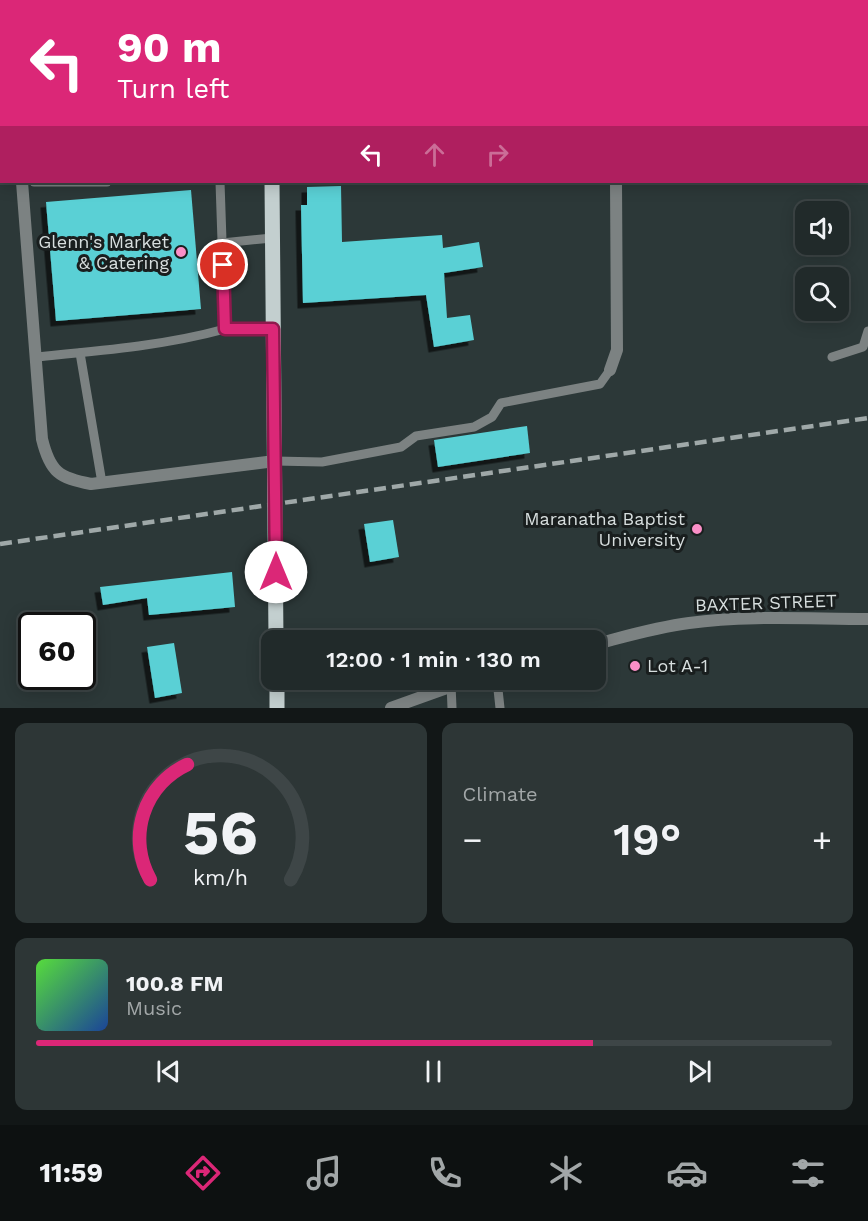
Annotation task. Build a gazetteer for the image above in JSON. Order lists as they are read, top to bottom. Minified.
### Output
{"streets":{"street":["BAXTER STREET"]},"places":["Glenn's Market & Catering","Maranatha Baptist University","Lot A-1"],"page":{"turn":["90 m","Turn left"],"limit":"60","trip":"12:00 · 1 min · 130 m","tile":"Climate","heat":["−","19°","+"],"song":["100.8 FM","Music"],"tabs":"11:59","gauge":["56","km/h"]}}
